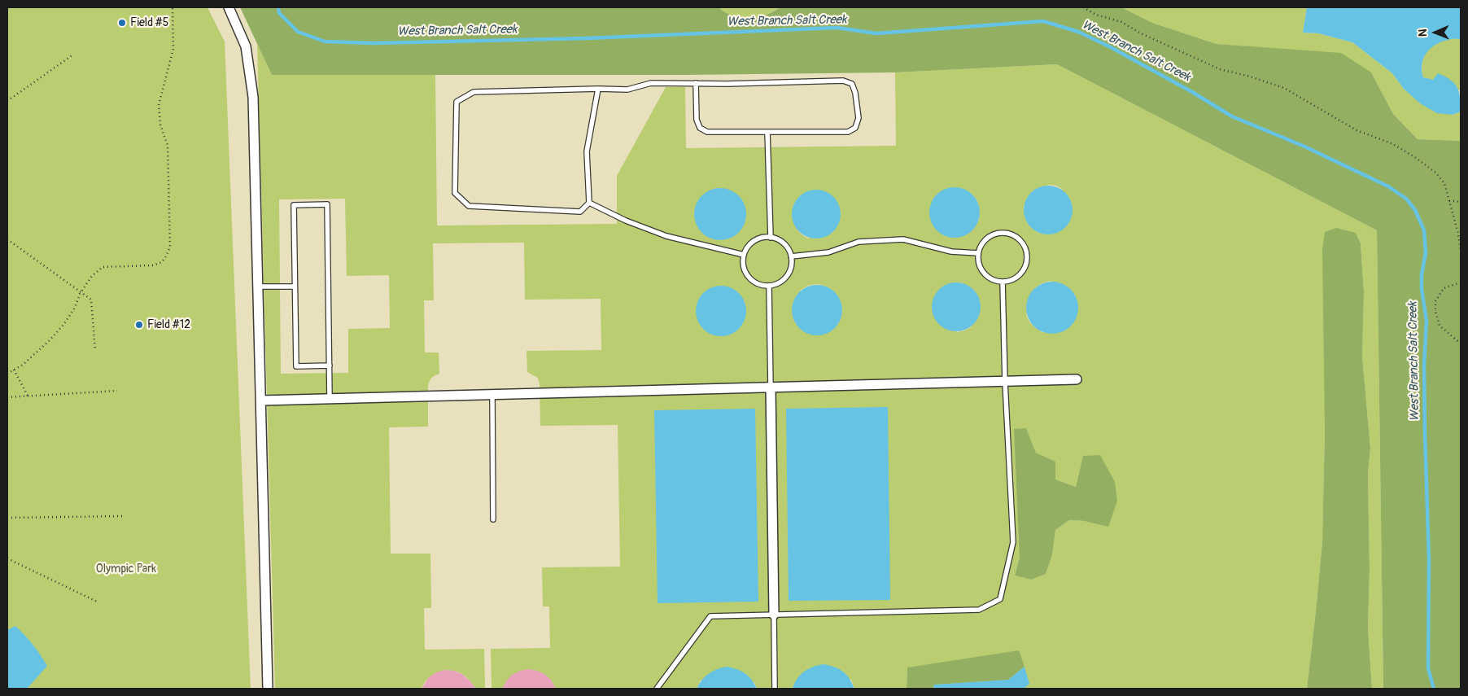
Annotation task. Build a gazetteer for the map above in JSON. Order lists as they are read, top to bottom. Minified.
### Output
{"water":["West Branch Salt Creek"],"parks":["Olympic Park"],"places":["Field #5","Field #12"],"north":"left"}
